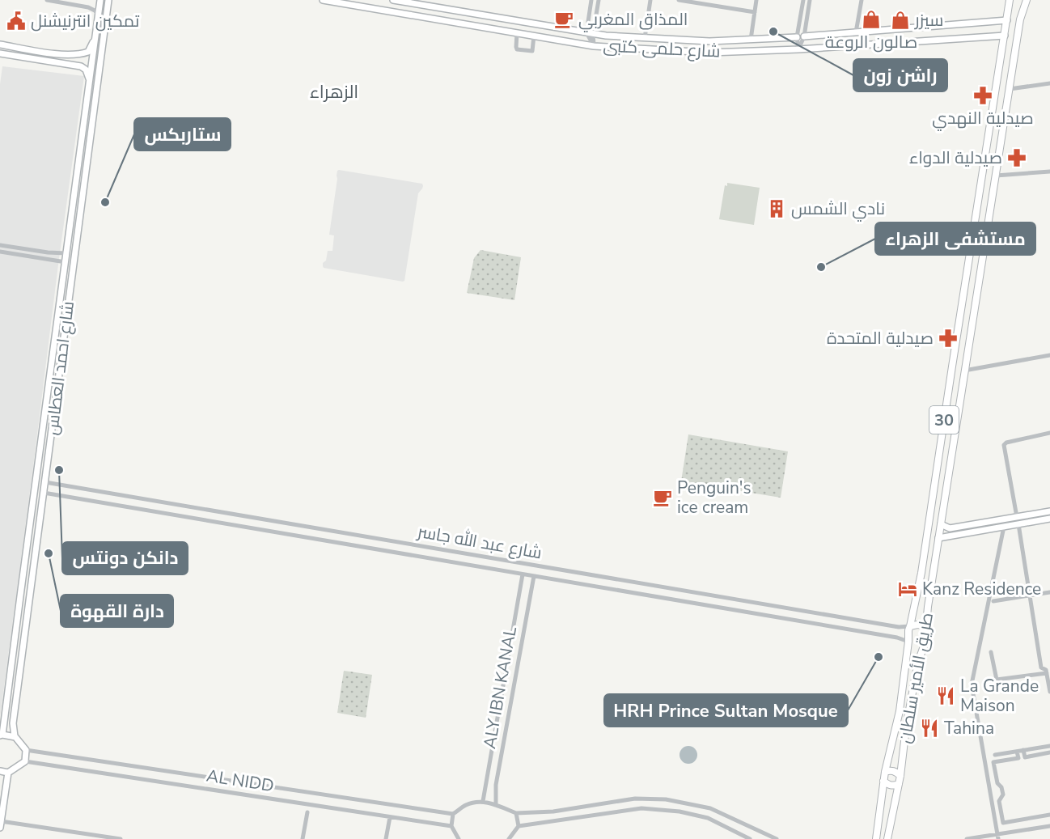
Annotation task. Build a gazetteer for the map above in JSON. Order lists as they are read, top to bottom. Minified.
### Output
{"streets":{"main road":["30","طريق الأمير سلطان"],"street":["شارع حلمى كتبى","شارع احمد العطاس","شارع عبد الله جاسر","ALY IBN KANAL","AL NIDD"]},"crossings":[["شارع حلمى كتبى","طريق الأمير سلطان"],["شارع احمد العطاس","شارع عبد الله جاسر"],["شارع عبد الله جاسر","طريق الأمير سلطان"],["شارع عبد الله جاسر","ALY IBN KANAL"]],"districts":["الزهراء"],"places":{"cafe":["المذاق المغربي","Penguin's ice cream"],"shop":["صالون الروعة","سيزر"],"public building":["تمكين انترنیشنل"],"other":["راشن زون","ستاربكس","مستشفى الزهراء","دانكن دونتس","دارة القهوة","HRH Prince Sultan Mosque"],"pharmacy":["صيدلية النهدي","صيدلية الدواء","صيدلية المتحدة"],"building":["نادي الشمس"],"hotel":["Kanz Residence"],"restaurant":["La Grande Maison","Tahina"]}}
